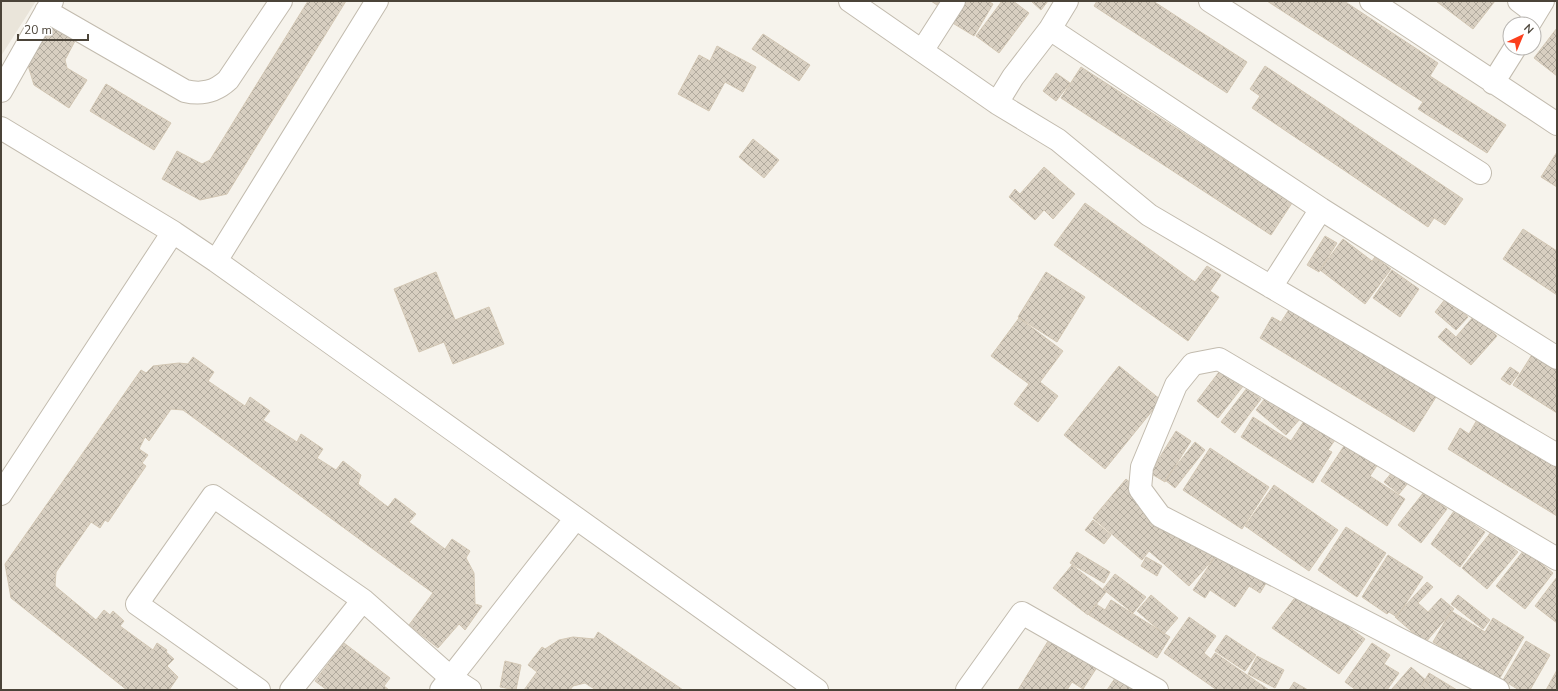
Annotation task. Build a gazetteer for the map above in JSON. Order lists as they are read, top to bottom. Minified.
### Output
{"scale_bar":"20 m","north":"top right"}
